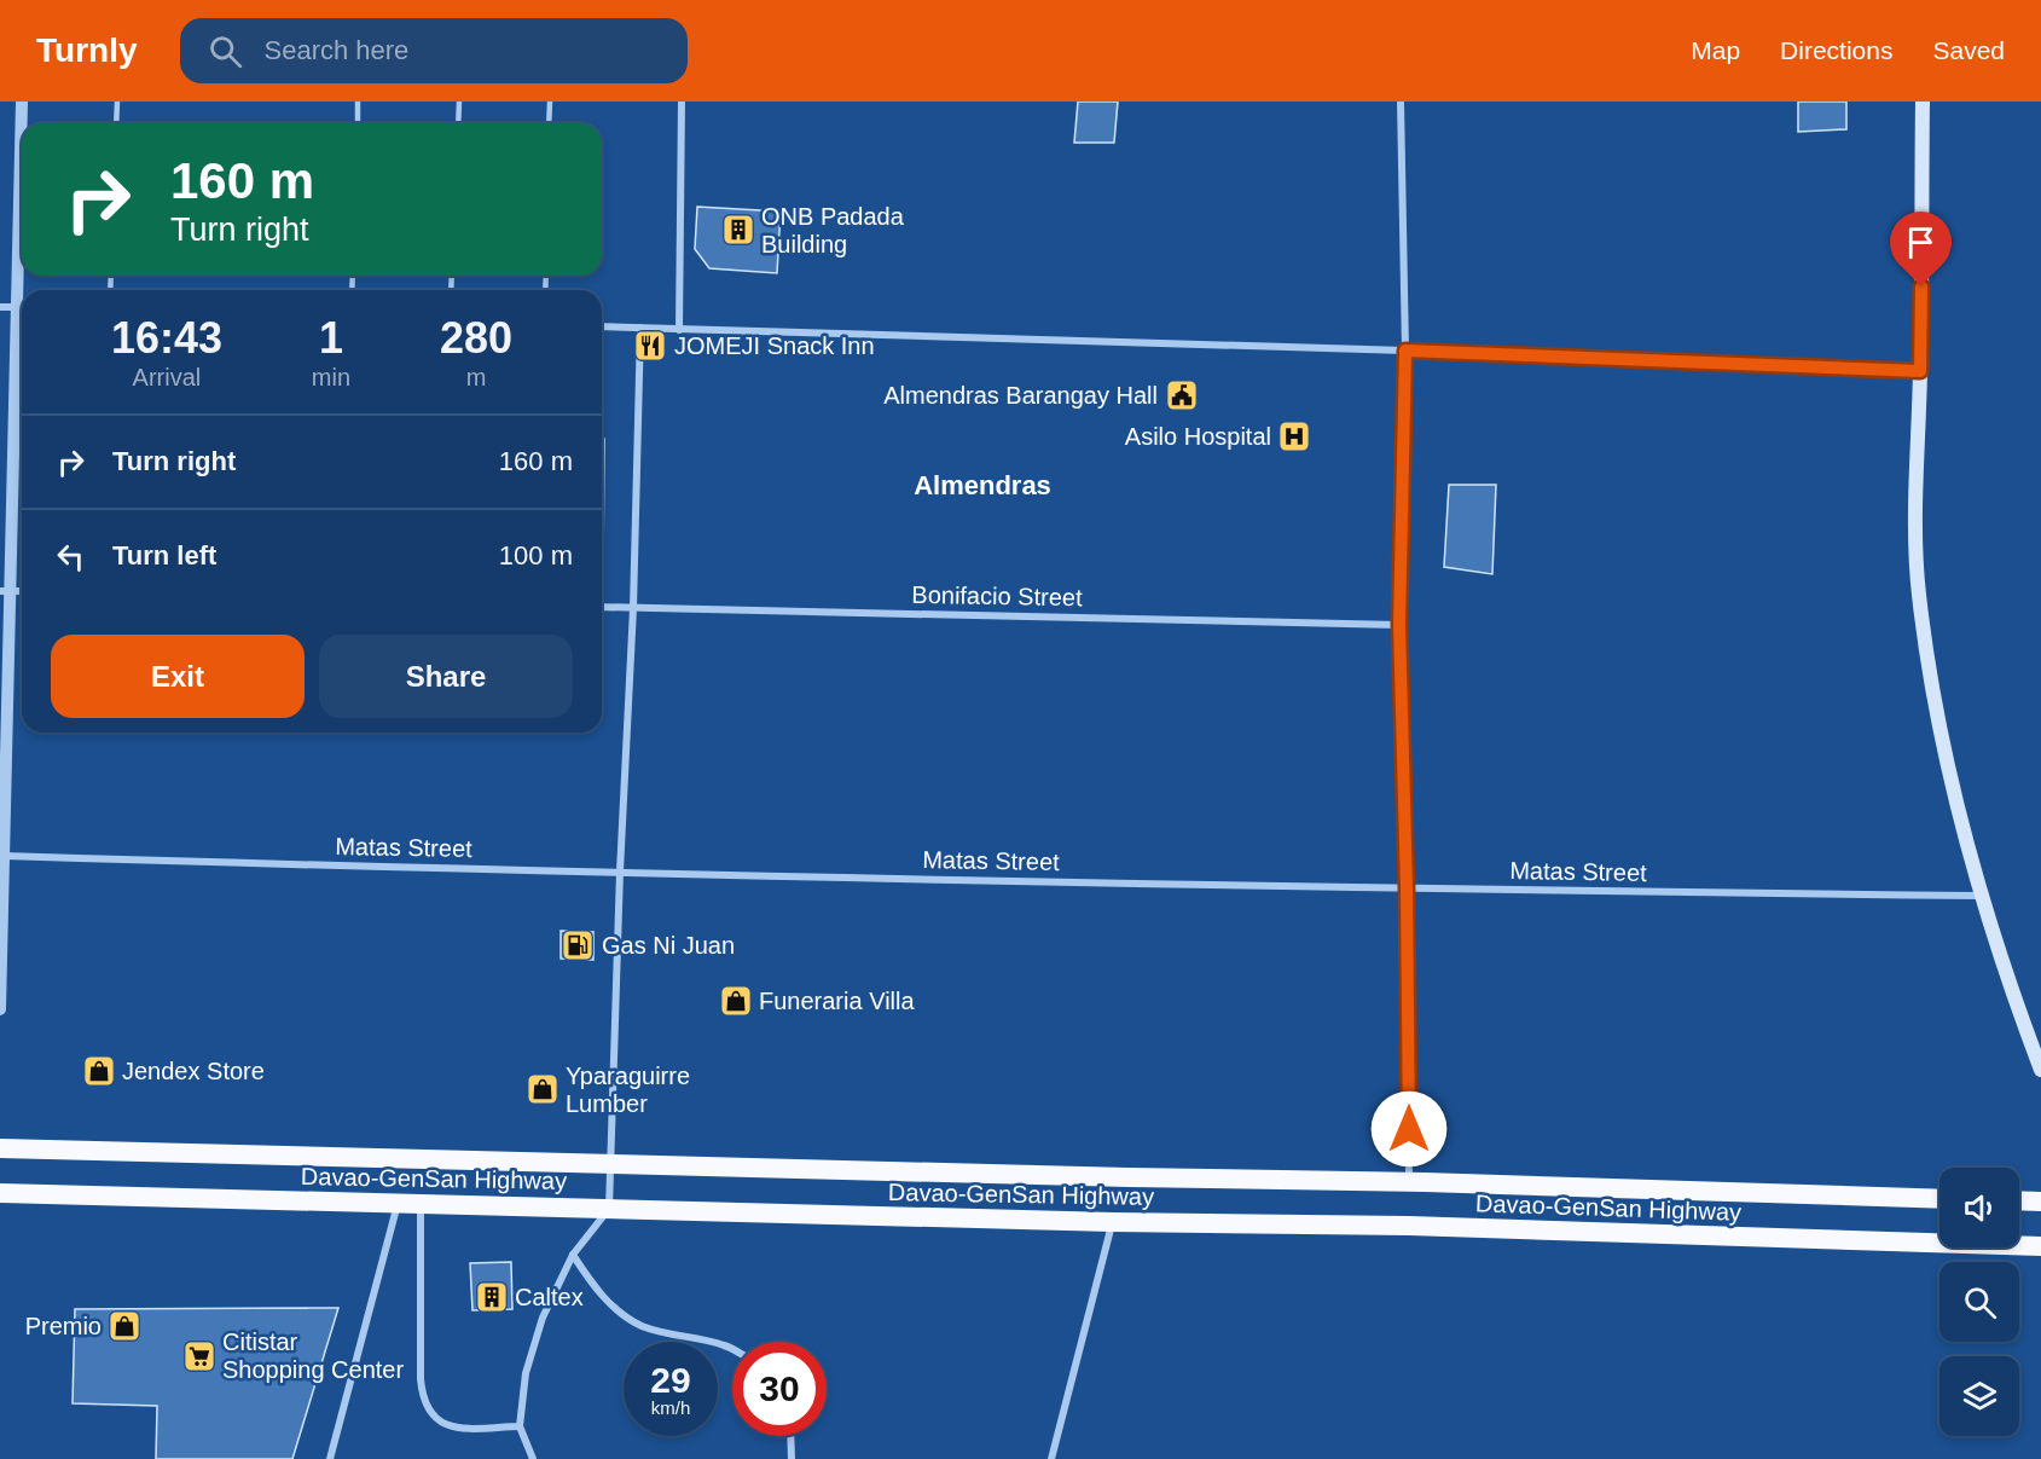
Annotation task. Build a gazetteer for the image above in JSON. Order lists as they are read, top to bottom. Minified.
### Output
{"streets":{"highway":["Davao-GenSan Highway"],"street":["Bonifacio Street","Matas Street"]},"districts":["Almendras"],"places":{"building":["ONB Padada Building","Caltex"],"restaurant":["JOMEJI Snack Inn"],"public building":["Almendras Barangay Hall"],"hospital":["Asilo Hospital"],"fuel station":["Gas Ni Juan"],"shop":["Funeraria Villa","Jendex Store","Yparaguirre Lumber","Premio"],"supermarket":["Citistar Shopping Center"]},"page":{"header":"Turnly","search":"Search here","nav":["Map","Directions","Saved"],"turn":["160 m","Turn right"],"eta":["16:43","Arrival","1","min","280","m"],"list":[{"name":"Turn right","value":"160 m"},{"name":"Turn left","value":"100 m"}],"buttons":["Exit","Share"],"speed":"29 km/h","limit":"30"}}
